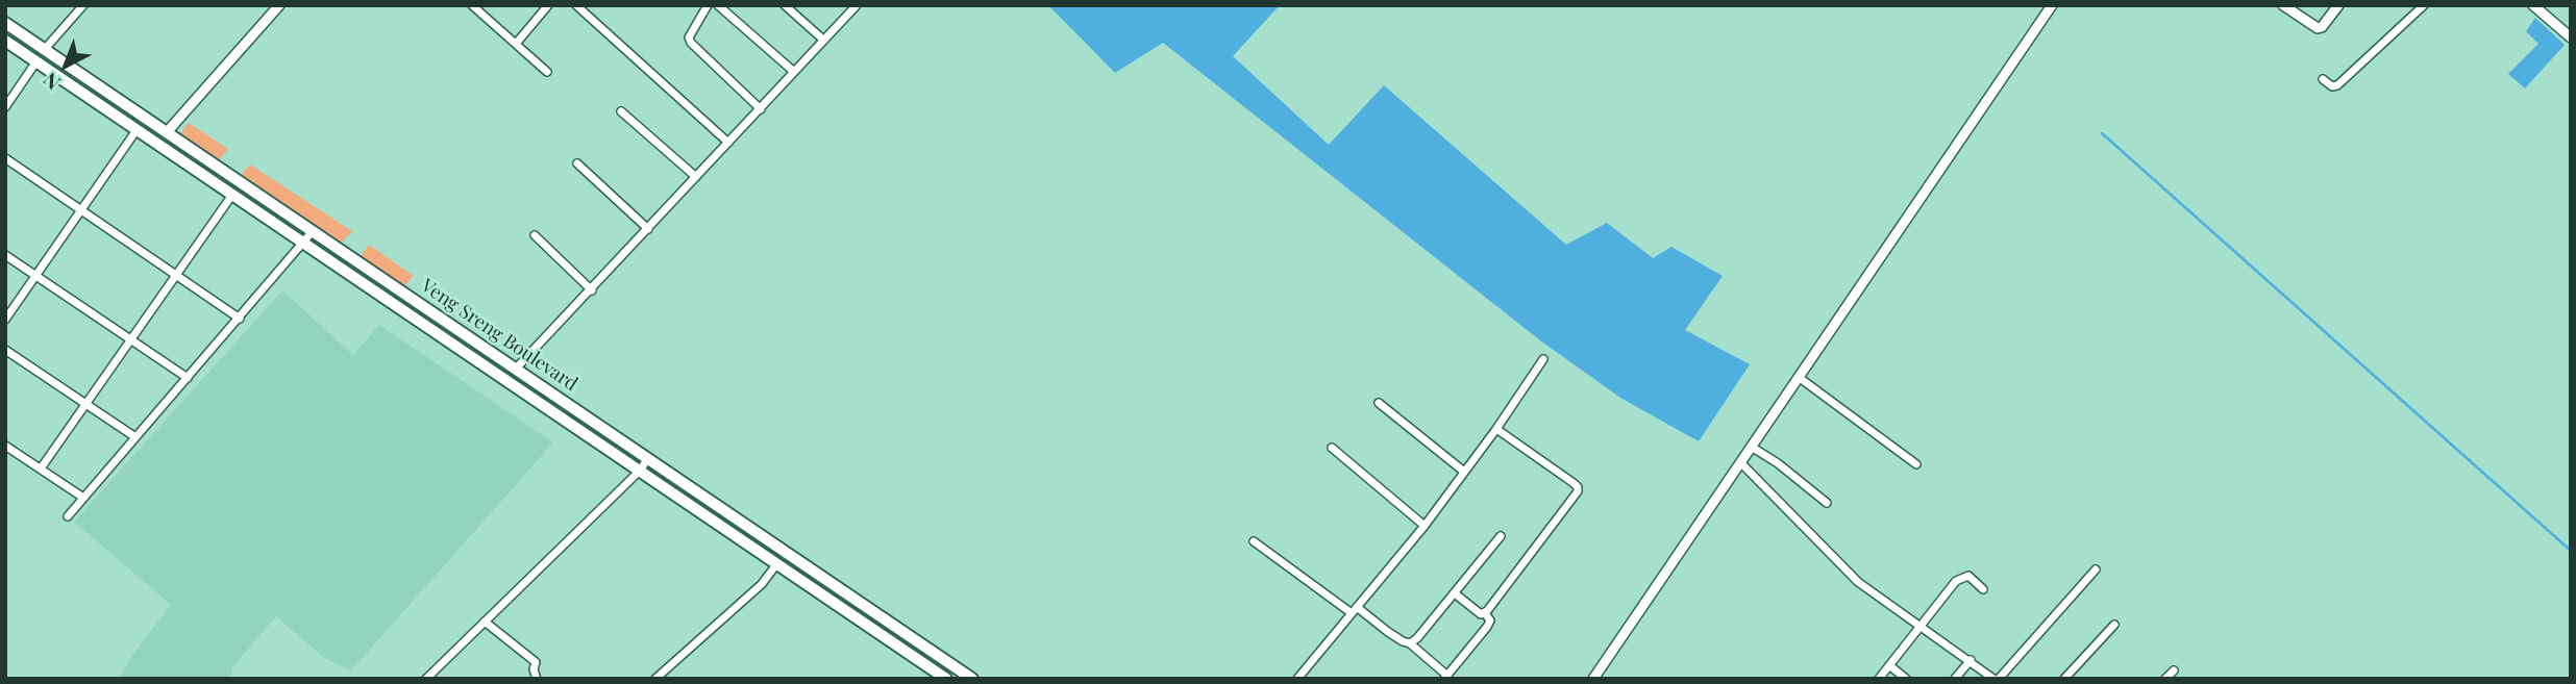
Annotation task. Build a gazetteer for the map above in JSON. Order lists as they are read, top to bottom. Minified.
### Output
{"streets":{"main road":["Veng Sreng Boulevard"]},"north":"bottom left"}
